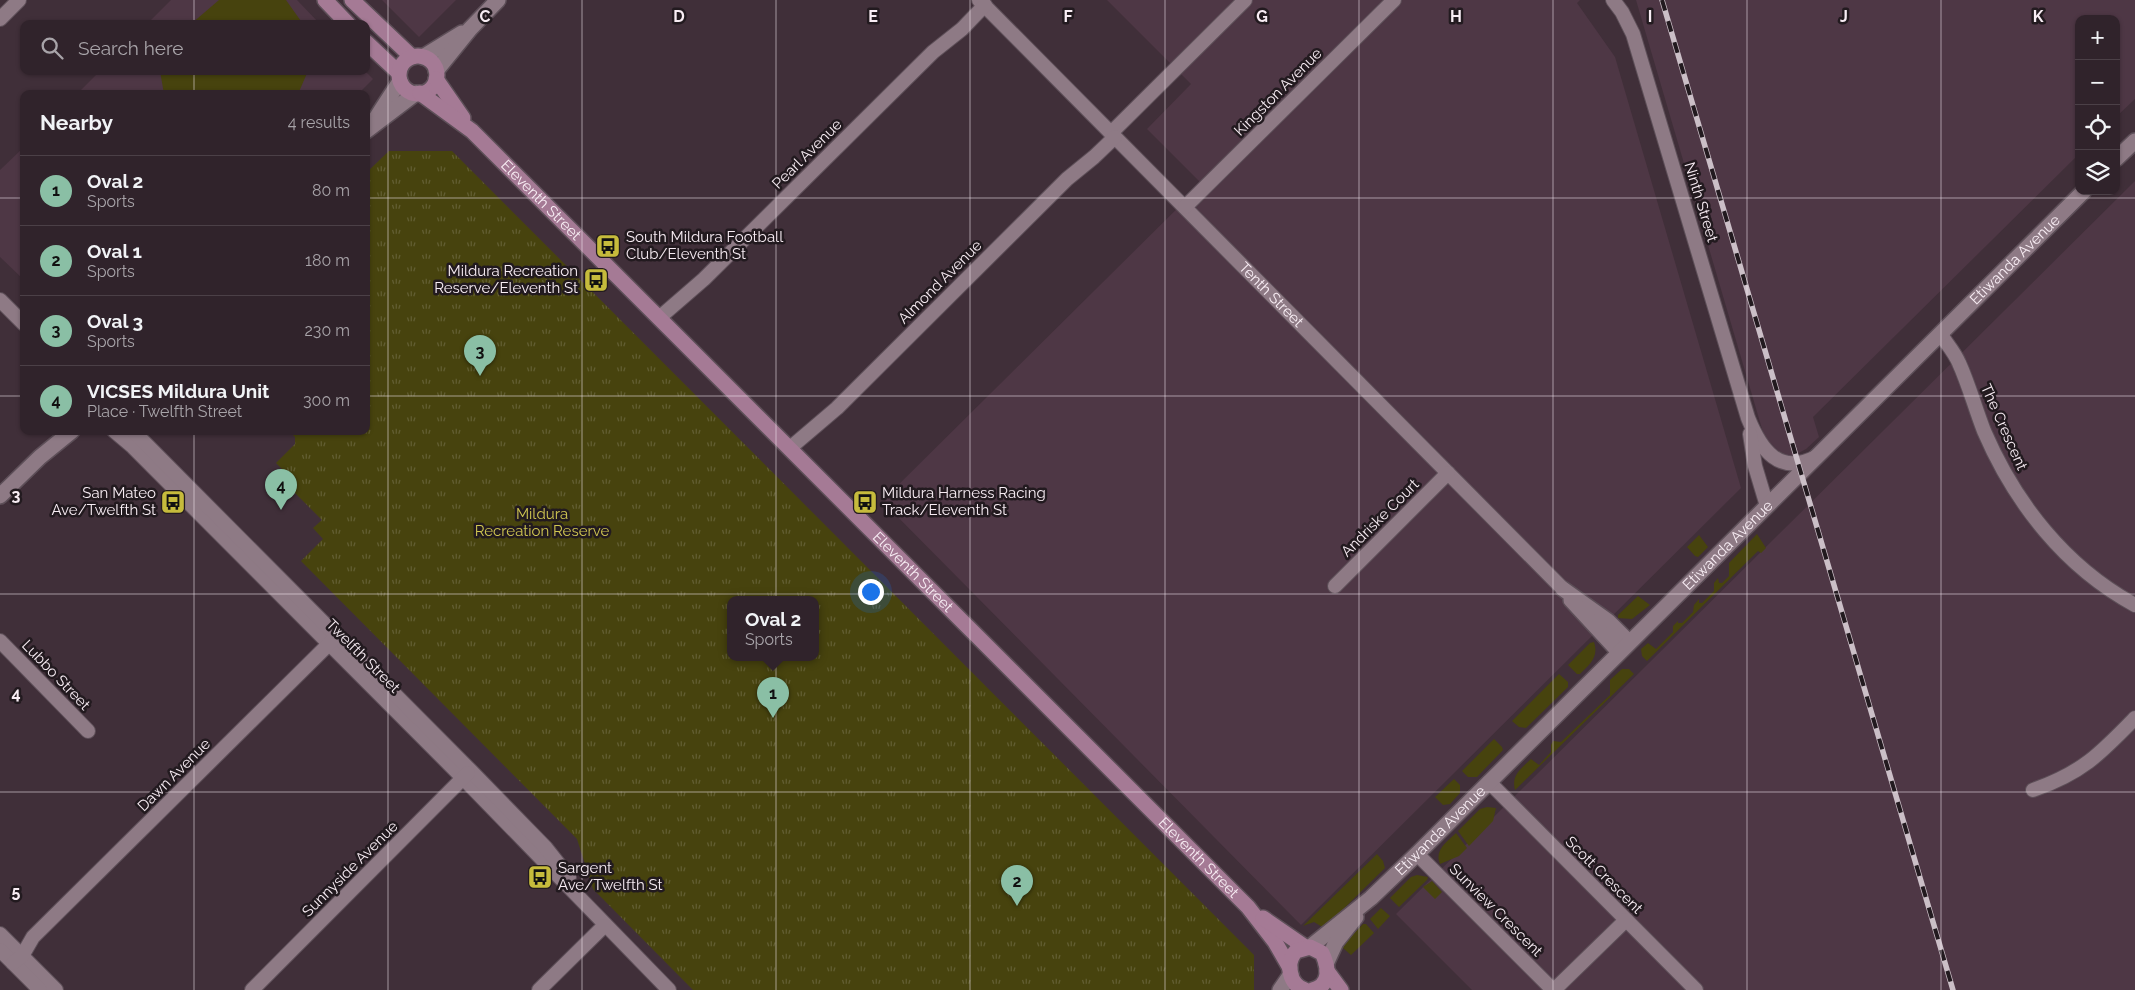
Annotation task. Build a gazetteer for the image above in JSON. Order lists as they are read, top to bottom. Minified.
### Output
{"streets":{"main road":["Eleventh Street"],"street":["Kingston Avenue","Pearl Avenue","Ninth Street","Etiwanda Avenue","Almond Avenue","Tenth Street","The Crescent","Andriske Court","Twelfth Street","Lubbo Street","Dawn Avenue","Sunnyside Avenue","Scott Crescent","Sunview Crescent"]},"crossings":[["Kingston Avenue","Tenth Street"],["Pearl Avenue","Eleventh Street"],["Pearl Avenue","Tenth Street"],["Eleventh Street","Etiwanda Avenue"],["Eleventh Street","Almond Avenue"],["Ninth Street","Etiwanda Avenue"],["Etiwanda Avenue","Tenth Street"],["Etiwanda Avenue","The Crescent"],["Etiwanda Avenue","Scott Crescent"],["Etiwanda Avenue","Sunview Crescent"],["Almond Avenue","Tenth Street"],["Tenth Street","Andriske Court"],["Twelfth Street","Dawn Avenue"],["Twelfth Street","Sunnyside Avenue"],["Scott Crescent","Sunview Crescent"]],"parks":["Mildura Recreation Reserve"],"places":{"bus stop":["South Mildura Football Club/Eleventh St","Mildura Recreation Reserve/Eleventh St","San Mateo Ave/Twelfth St","Mildura Harness Racing Track/Eleventh St","Sargent Ave/Twelfth St"]},"page":{"map_buttons":["+","−"],"search":"Search here","heading":["Nearby","4 results"],"list":[{"mark":"1","name":"Oval 2","note":"Sports","value":"80 m"},{"mark":"2","name":"Oval 1","note":"Sports","value":"180 m"},{"mark":"3","name":"Oval 3","note":"Sports","value":"230 m"},{"mark":"4","name":"VICSES Mildura Unit","note":"Place · Twelfth Street","value":"300 m"}],"pins":["3","4","1","2"],"popup":["Oval 2","Sports"]},"grid":{"columns":["C","D","E","F","G","H","I","J","K"],"rows":["3","4","5"]}}
